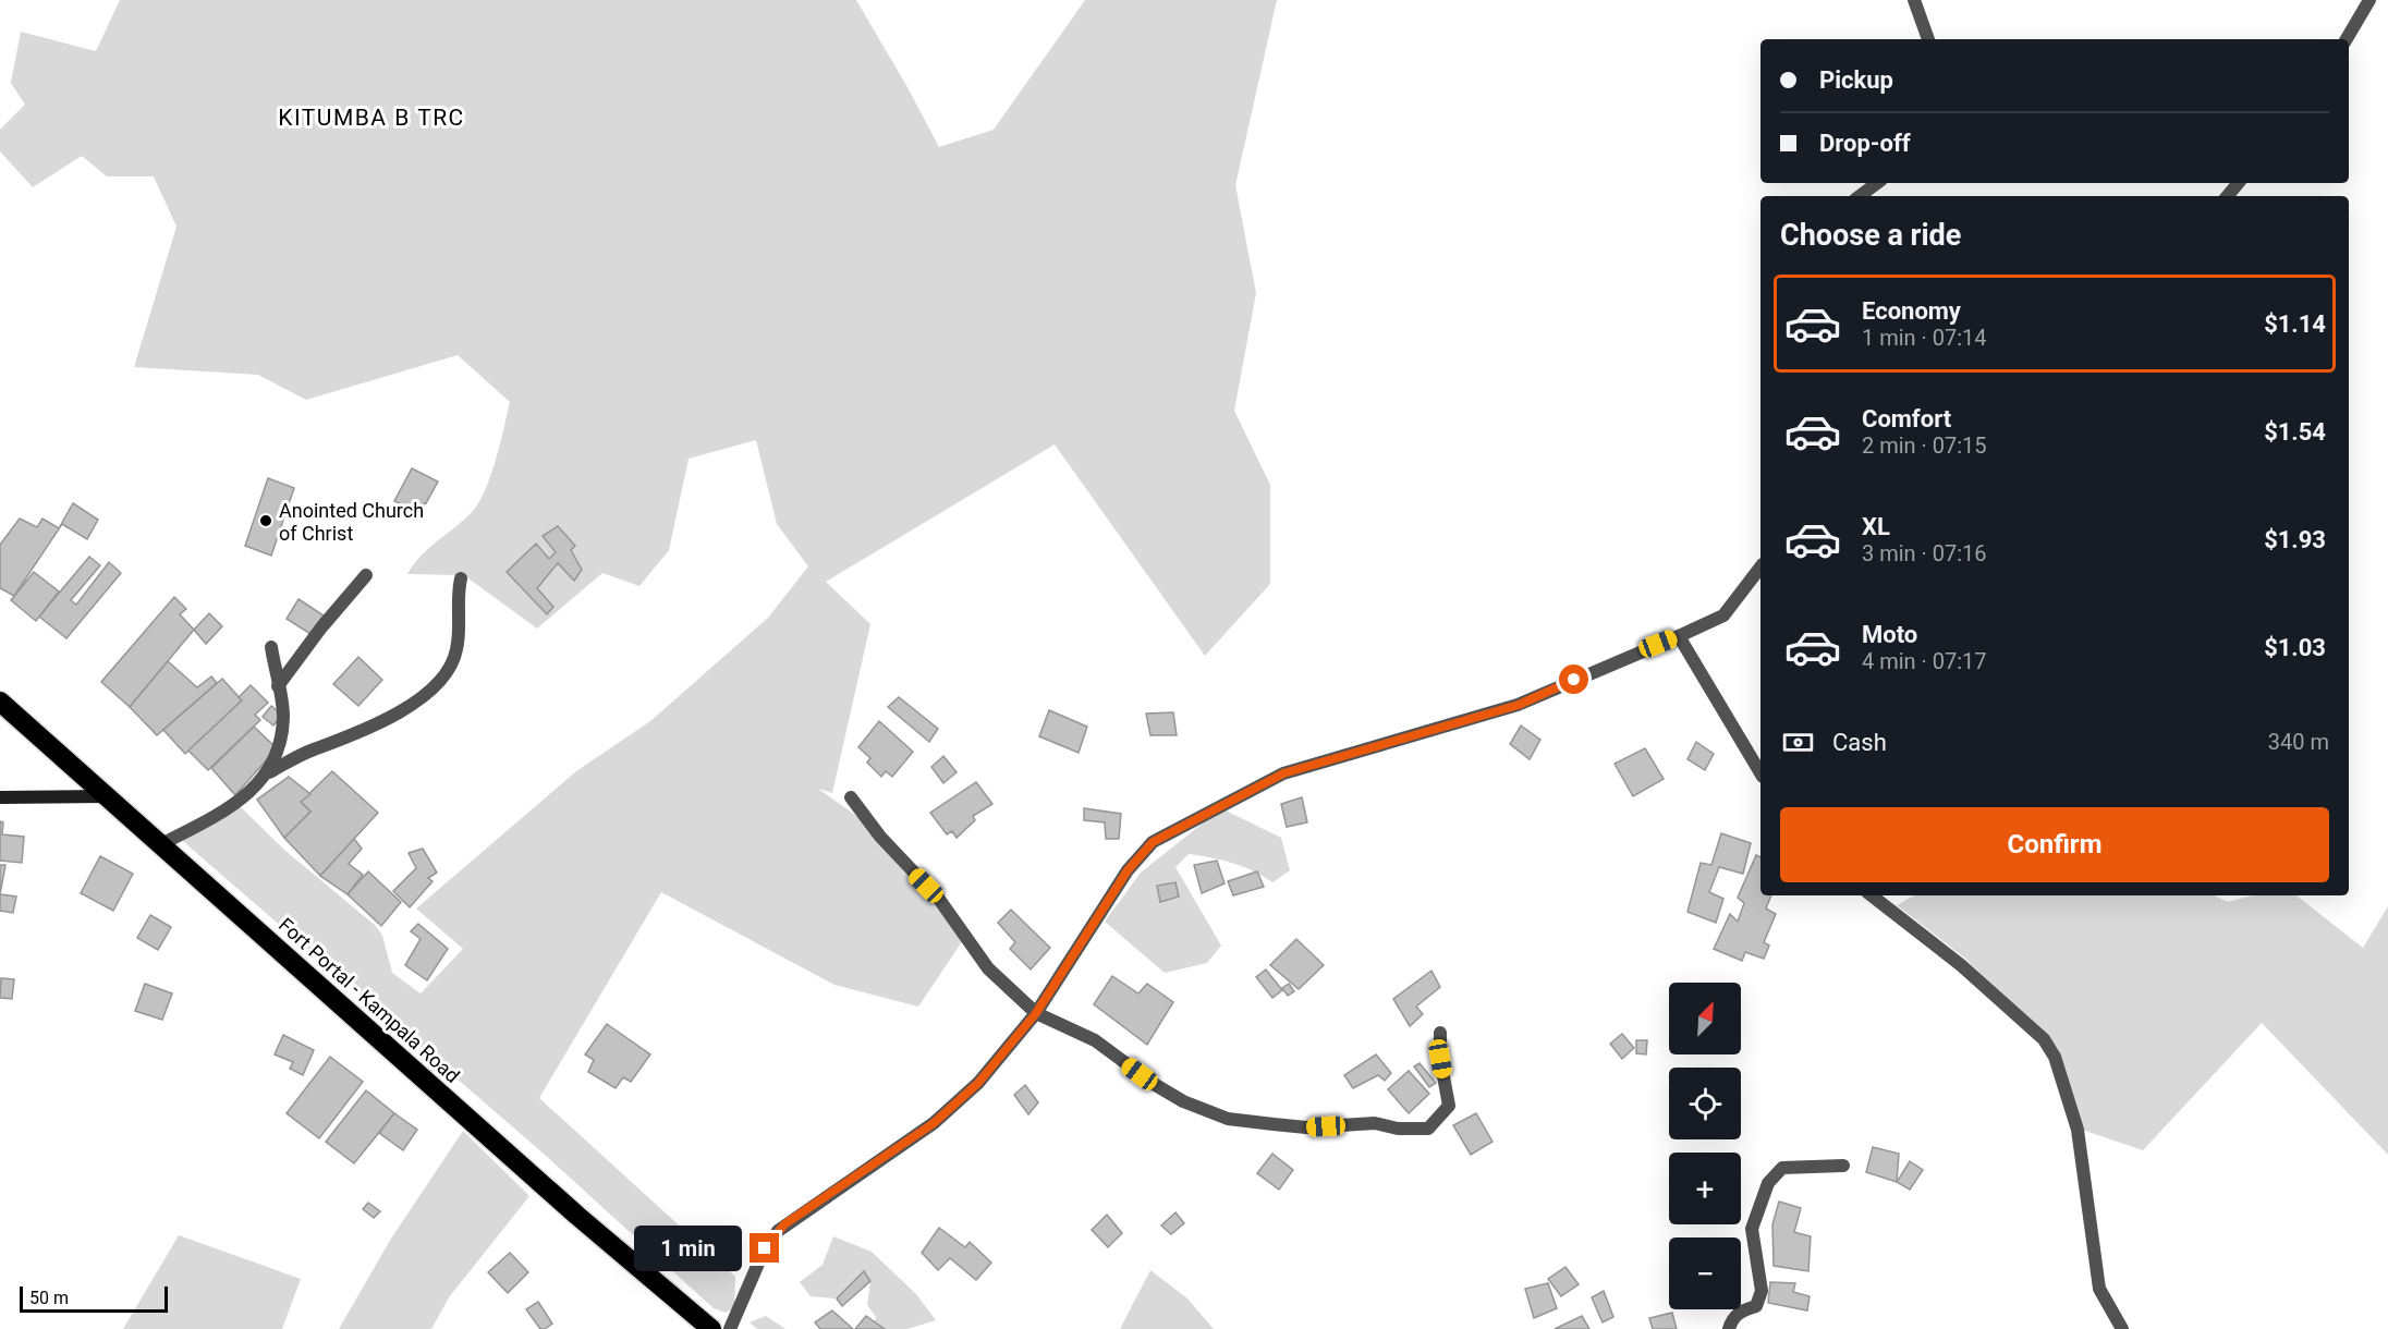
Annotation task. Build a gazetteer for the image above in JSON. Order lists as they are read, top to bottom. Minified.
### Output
{"streets":{"highway":["Fort Portal - Kampala Road"]},"districts":["KITUMBA B TRC"],"places":["Anointed Church of Christ"],"scale_bar":"50 m","north":"top right","page":{"banner":["Pickup","Drop-off"],"heading":"Choose a ride","list":[{"name":"Economy","note":"1 min · 07:14","value":"$1.14"},{"name":"Comfort","note":"2 min · 07:15","value":"$1.54"},{"name":"XL","note":"3 min · 07:16","value":"$1.93"},{"name":"Moto","note":"4 min · 07:17","value":"$1.03"}],"pay":["Cash","340 m"],"buttons":"Confirm","map_buttons":["+","−"],"bubble":"1 min","scale":"50 m"}}
